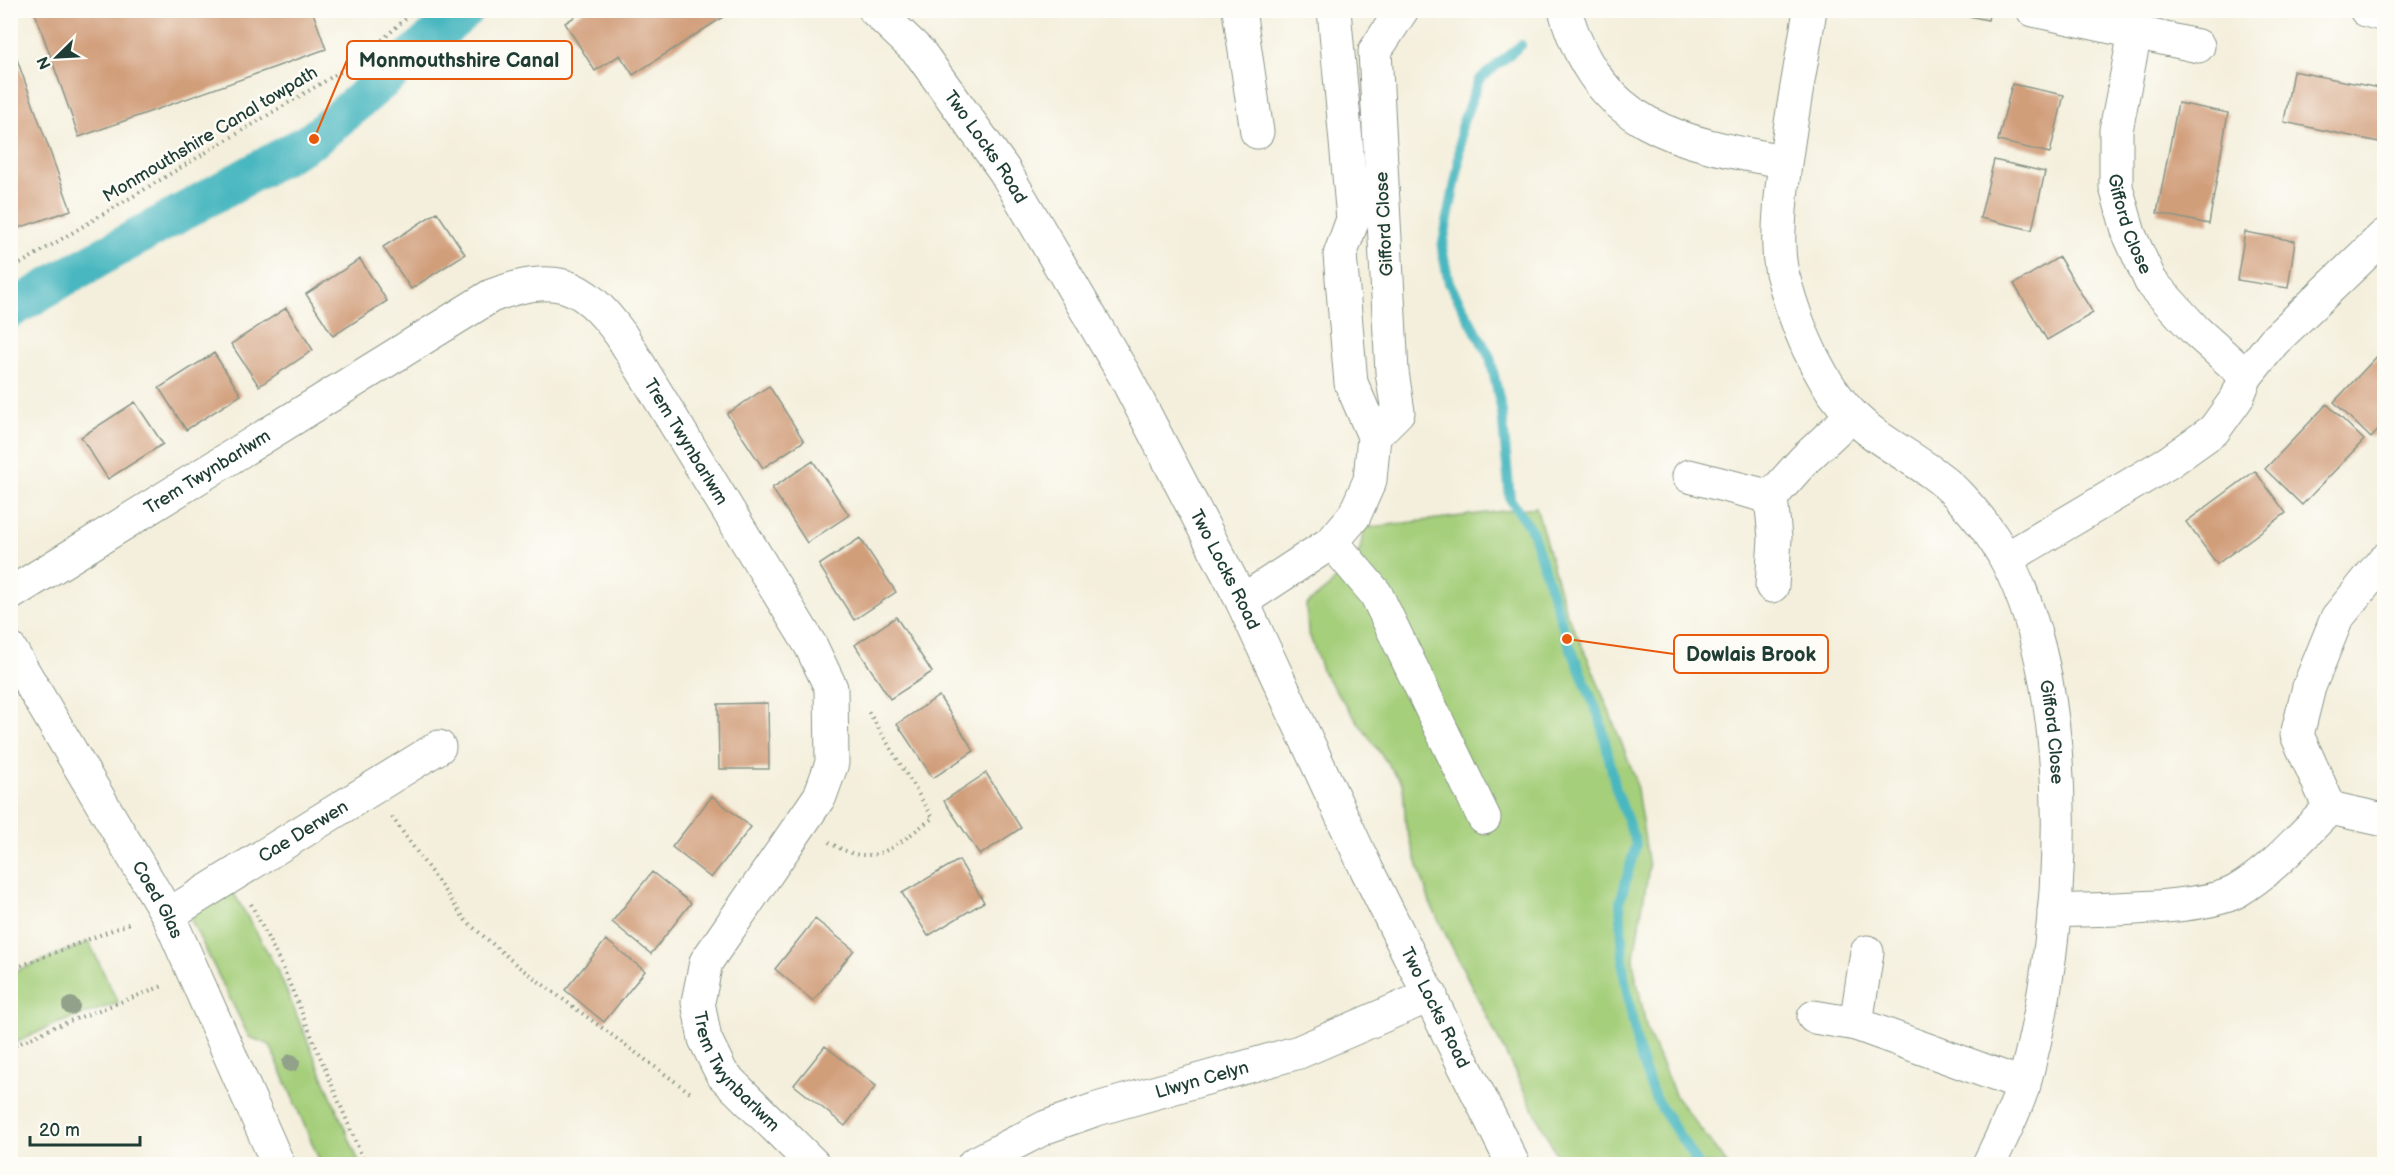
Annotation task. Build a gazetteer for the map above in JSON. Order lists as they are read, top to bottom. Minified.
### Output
{"streets":{"street":["Two Locks Road","Gifford Close","Trem Twynbarlwm","Cae Derwen","Coed Glas","Llwyn Celyn"],"path":["Monmouthshire Canal towpath"]},"crossings":[["Two Locks Road","Llwyn Celyn"],["Cae Derwen","Coed Glas"]],"places":["Monmouthshire Canal","Dowlais Brook"],"scale_bar":"20 m","north":"bottom left"}
